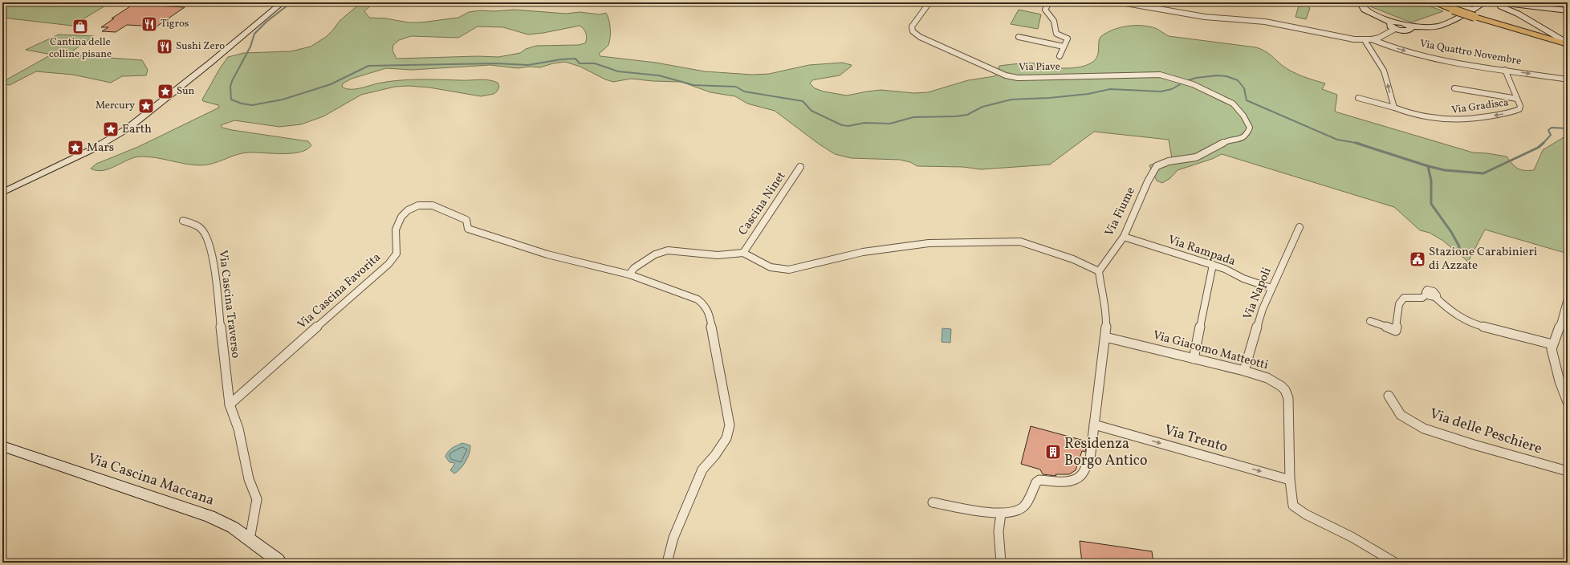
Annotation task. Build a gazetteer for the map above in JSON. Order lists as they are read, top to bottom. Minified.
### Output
{"streets":{"main road":["Via Cascina Maccana"],"street":["Via Quattro Novembre","Via Piave","Via Gradisca","Cascina Ninet","Via Fiume","Via Rampada","Via Cascina Favorita","Via Napoli","Via Cascina Traverso","Via Giacomo Matteotti","Via delle Peschiere","Via Trento"]},"crossings":[["Via Quattro Novembre","Via Gradisca"],["Via Piave","Via Fiume"],["Via Fiume","Via Rampada"],["Via Rampada","Via Napoli"],["Via Cascina Favorita","Via Cascina Traverso"],["Via Napoli","Via Giacomo Matteotti"],["Via Giacomo Matteotti","Via Trento"]],"one_way":["Via Quattro Novembre","Via Gradisca","Via Trento"],"places":{"restaurant":["Tigros","Sushi Zero"],"shop":["Cantina delle colline pisane"],"place":["Sun","Mercury","Earth","Mars"],"public building":["Stazione Carabinieri di Azzate"],"building":["Residenza Borgo Antico"]}}
